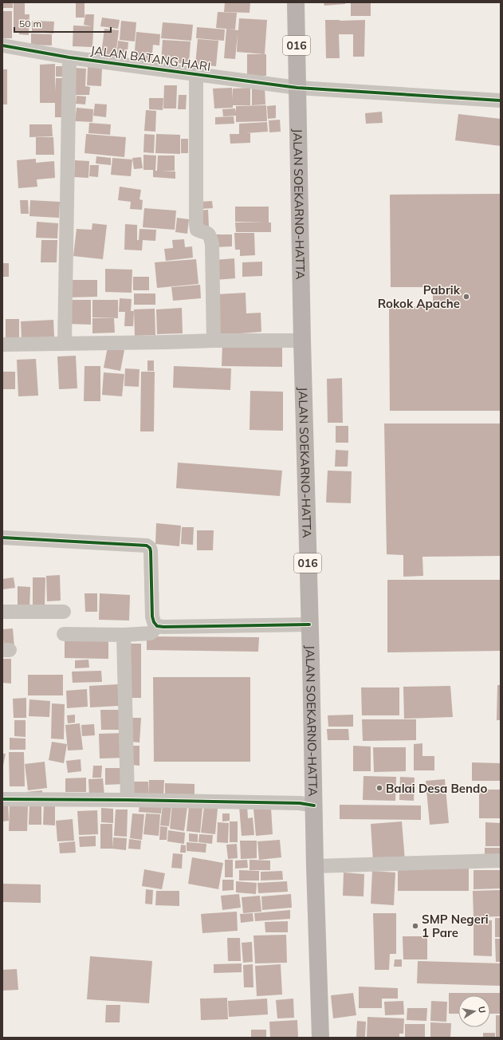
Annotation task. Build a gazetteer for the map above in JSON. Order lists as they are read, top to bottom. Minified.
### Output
{"streets":{"main road":["016","JALAN SOEKARNO-HATTA"],"street":["JALAN BATANG HARI"]},"crossings":[["JALAN BATANG HARI","JALAN SOEKARNO-HATTA"]],"places":["Pabrik Rokok Apache","Balai Desa Bendo","SMP Negeri 1 Pare"],"scale_bar":"50 m","north":"right"}
